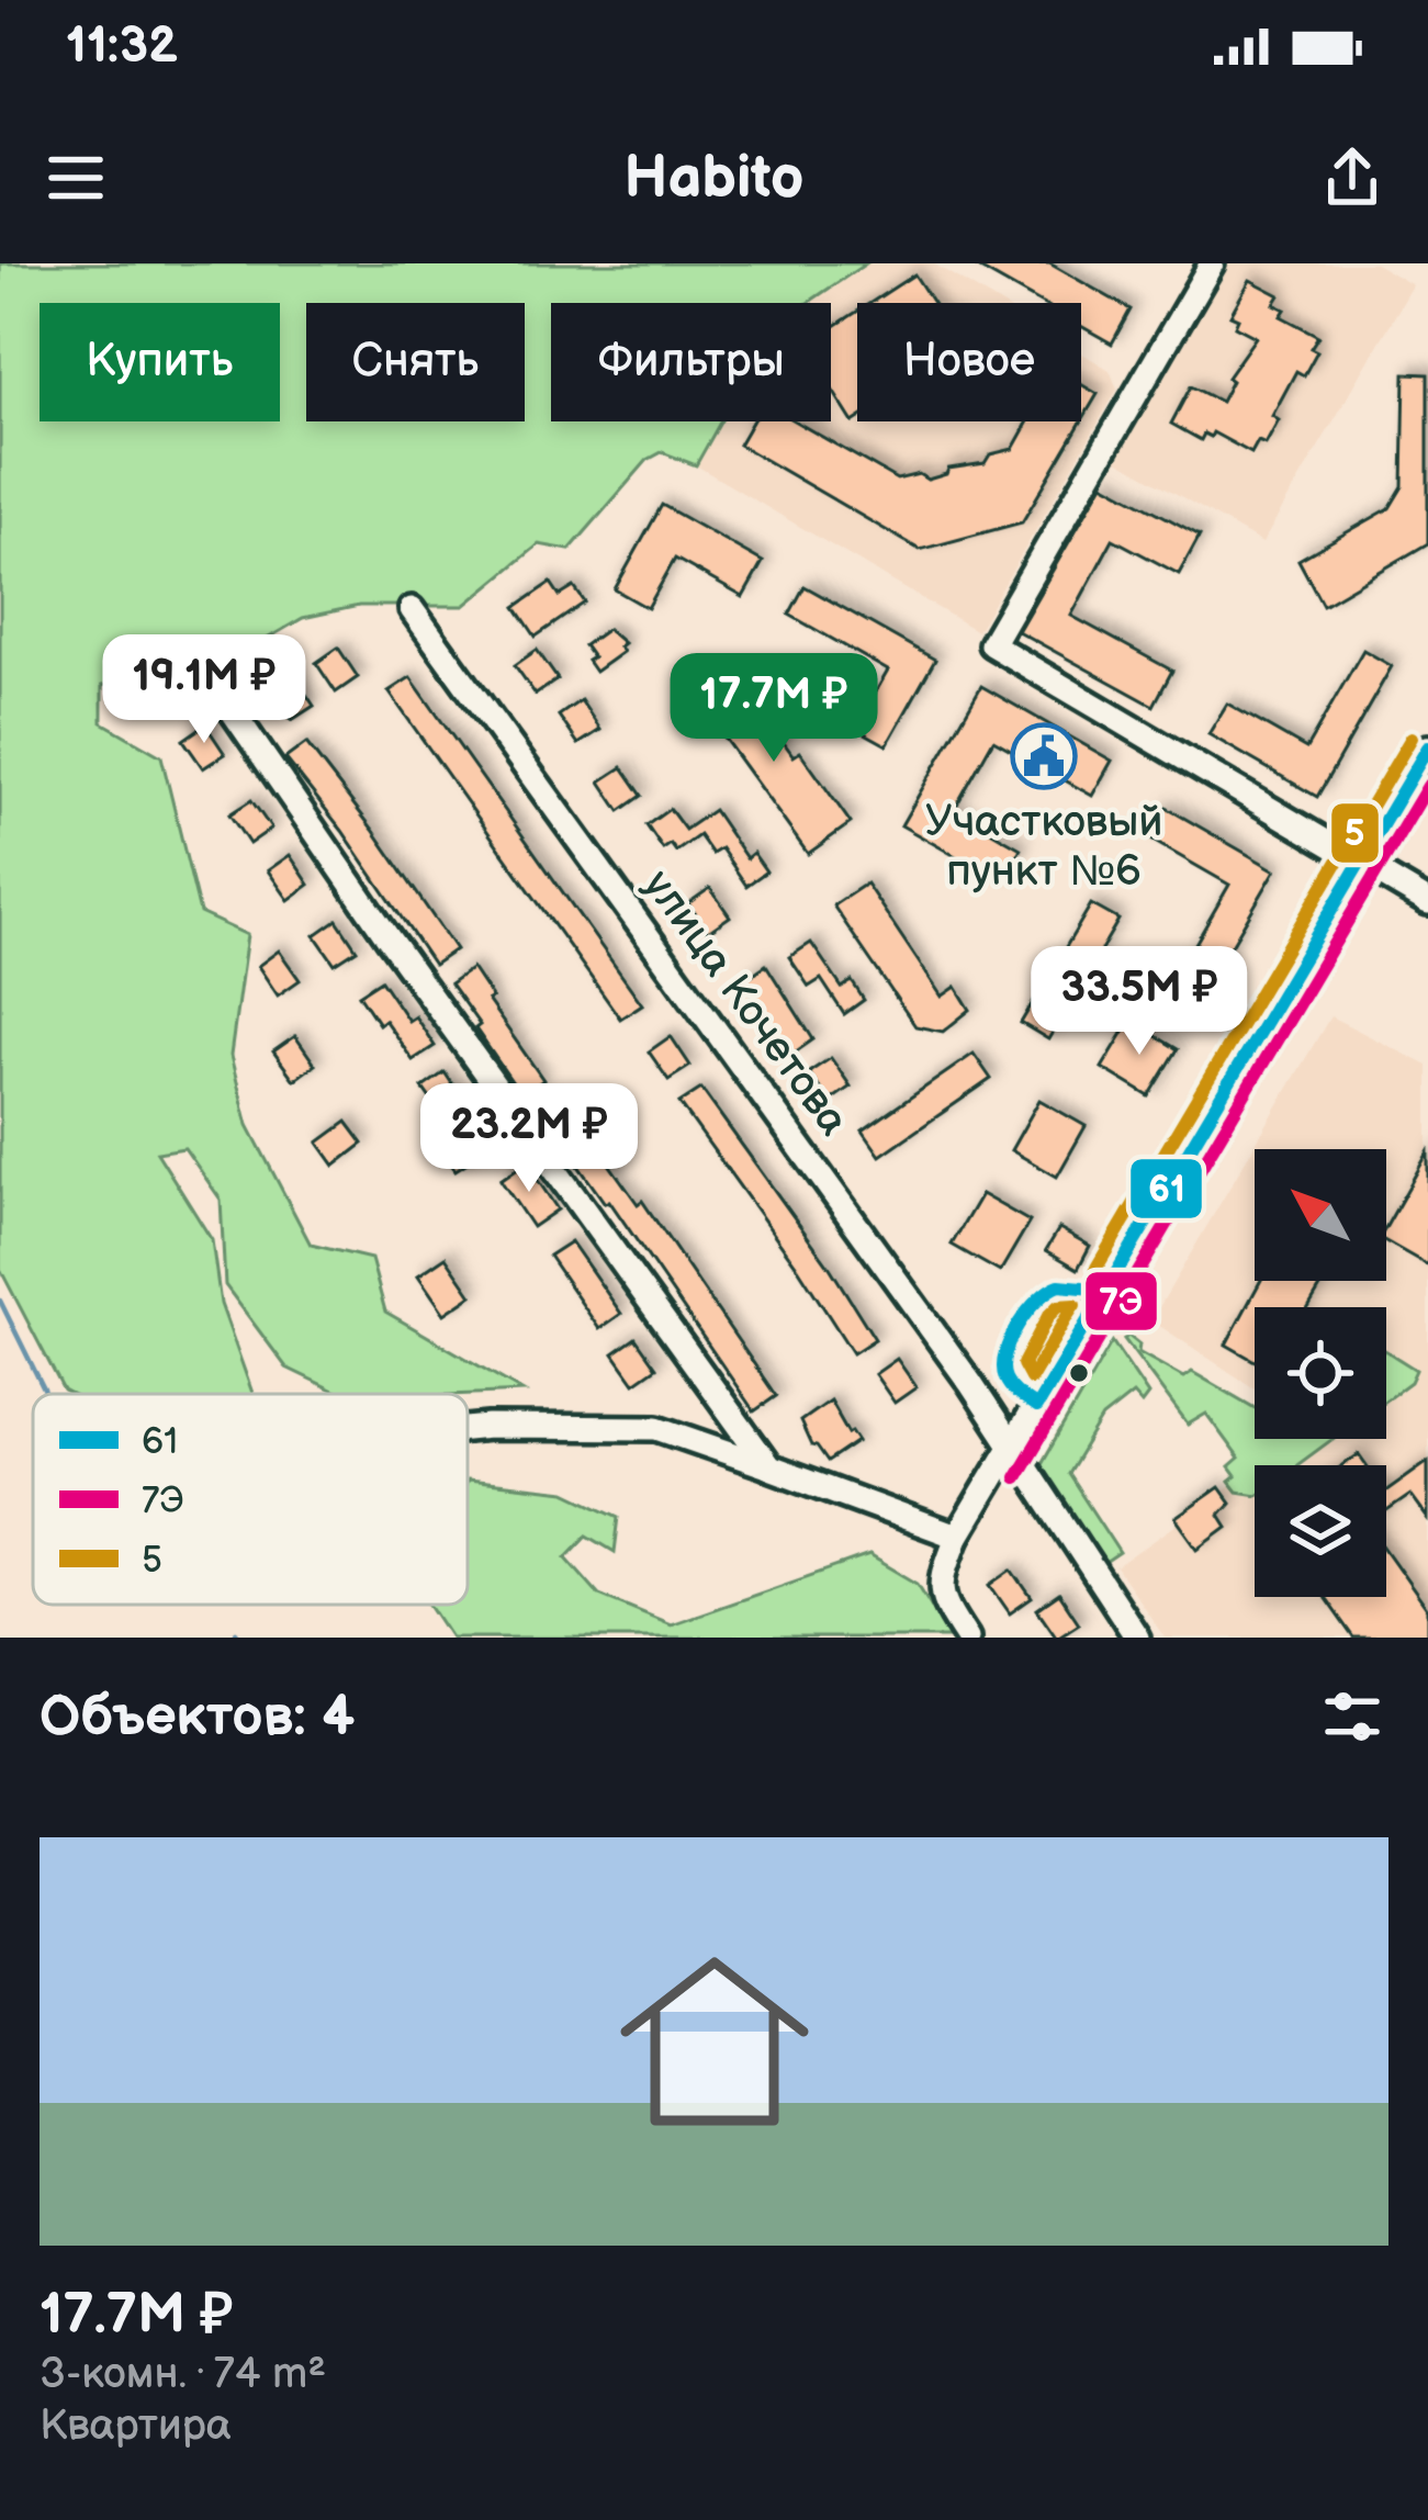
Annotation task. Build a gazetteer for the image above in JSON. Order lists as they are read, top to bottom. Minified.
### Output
{"streets":{"street":["улица Кочетова"]},"places":{"public building":["Участковый пункт №6"]},"lines":["transit line 5","transit line 61","transit line 7Э"],"legend":["61","7Э","5"],"north":"top left","page":{"status":"11:32","header":"Habito","chip":["Купить","Снять","Фильтры","Новое"],"price":["19.1M ₽","17.7M ₽","33.5M ₽","23.2M ₽"],"heading":"Объектов: 4","list":[{"name":"17.7M ₽","note":"3-комн. · 74 m² · Квартира"}]}}
